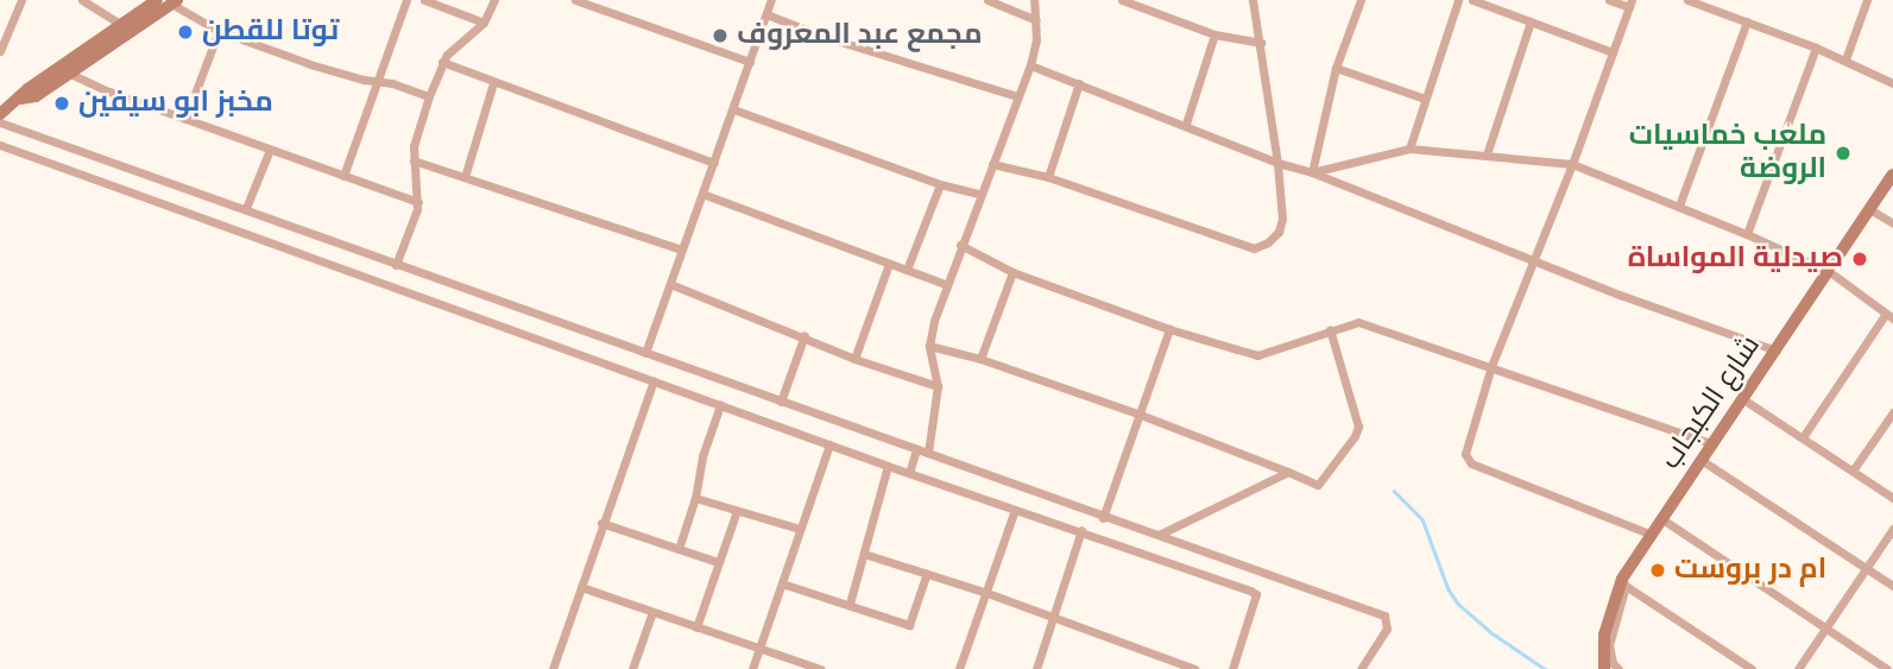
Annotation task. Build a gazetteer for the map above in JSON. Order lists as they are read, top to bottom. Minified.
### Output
{"streets":{"main road":["شارع الكبجاب"]},"places":["توتا للقطن","مجمع عبد المعروف","مخبز ابو سيفين","ملعب خماسيات الروضة","صيدلية المواساة","ام در بروست"]}
